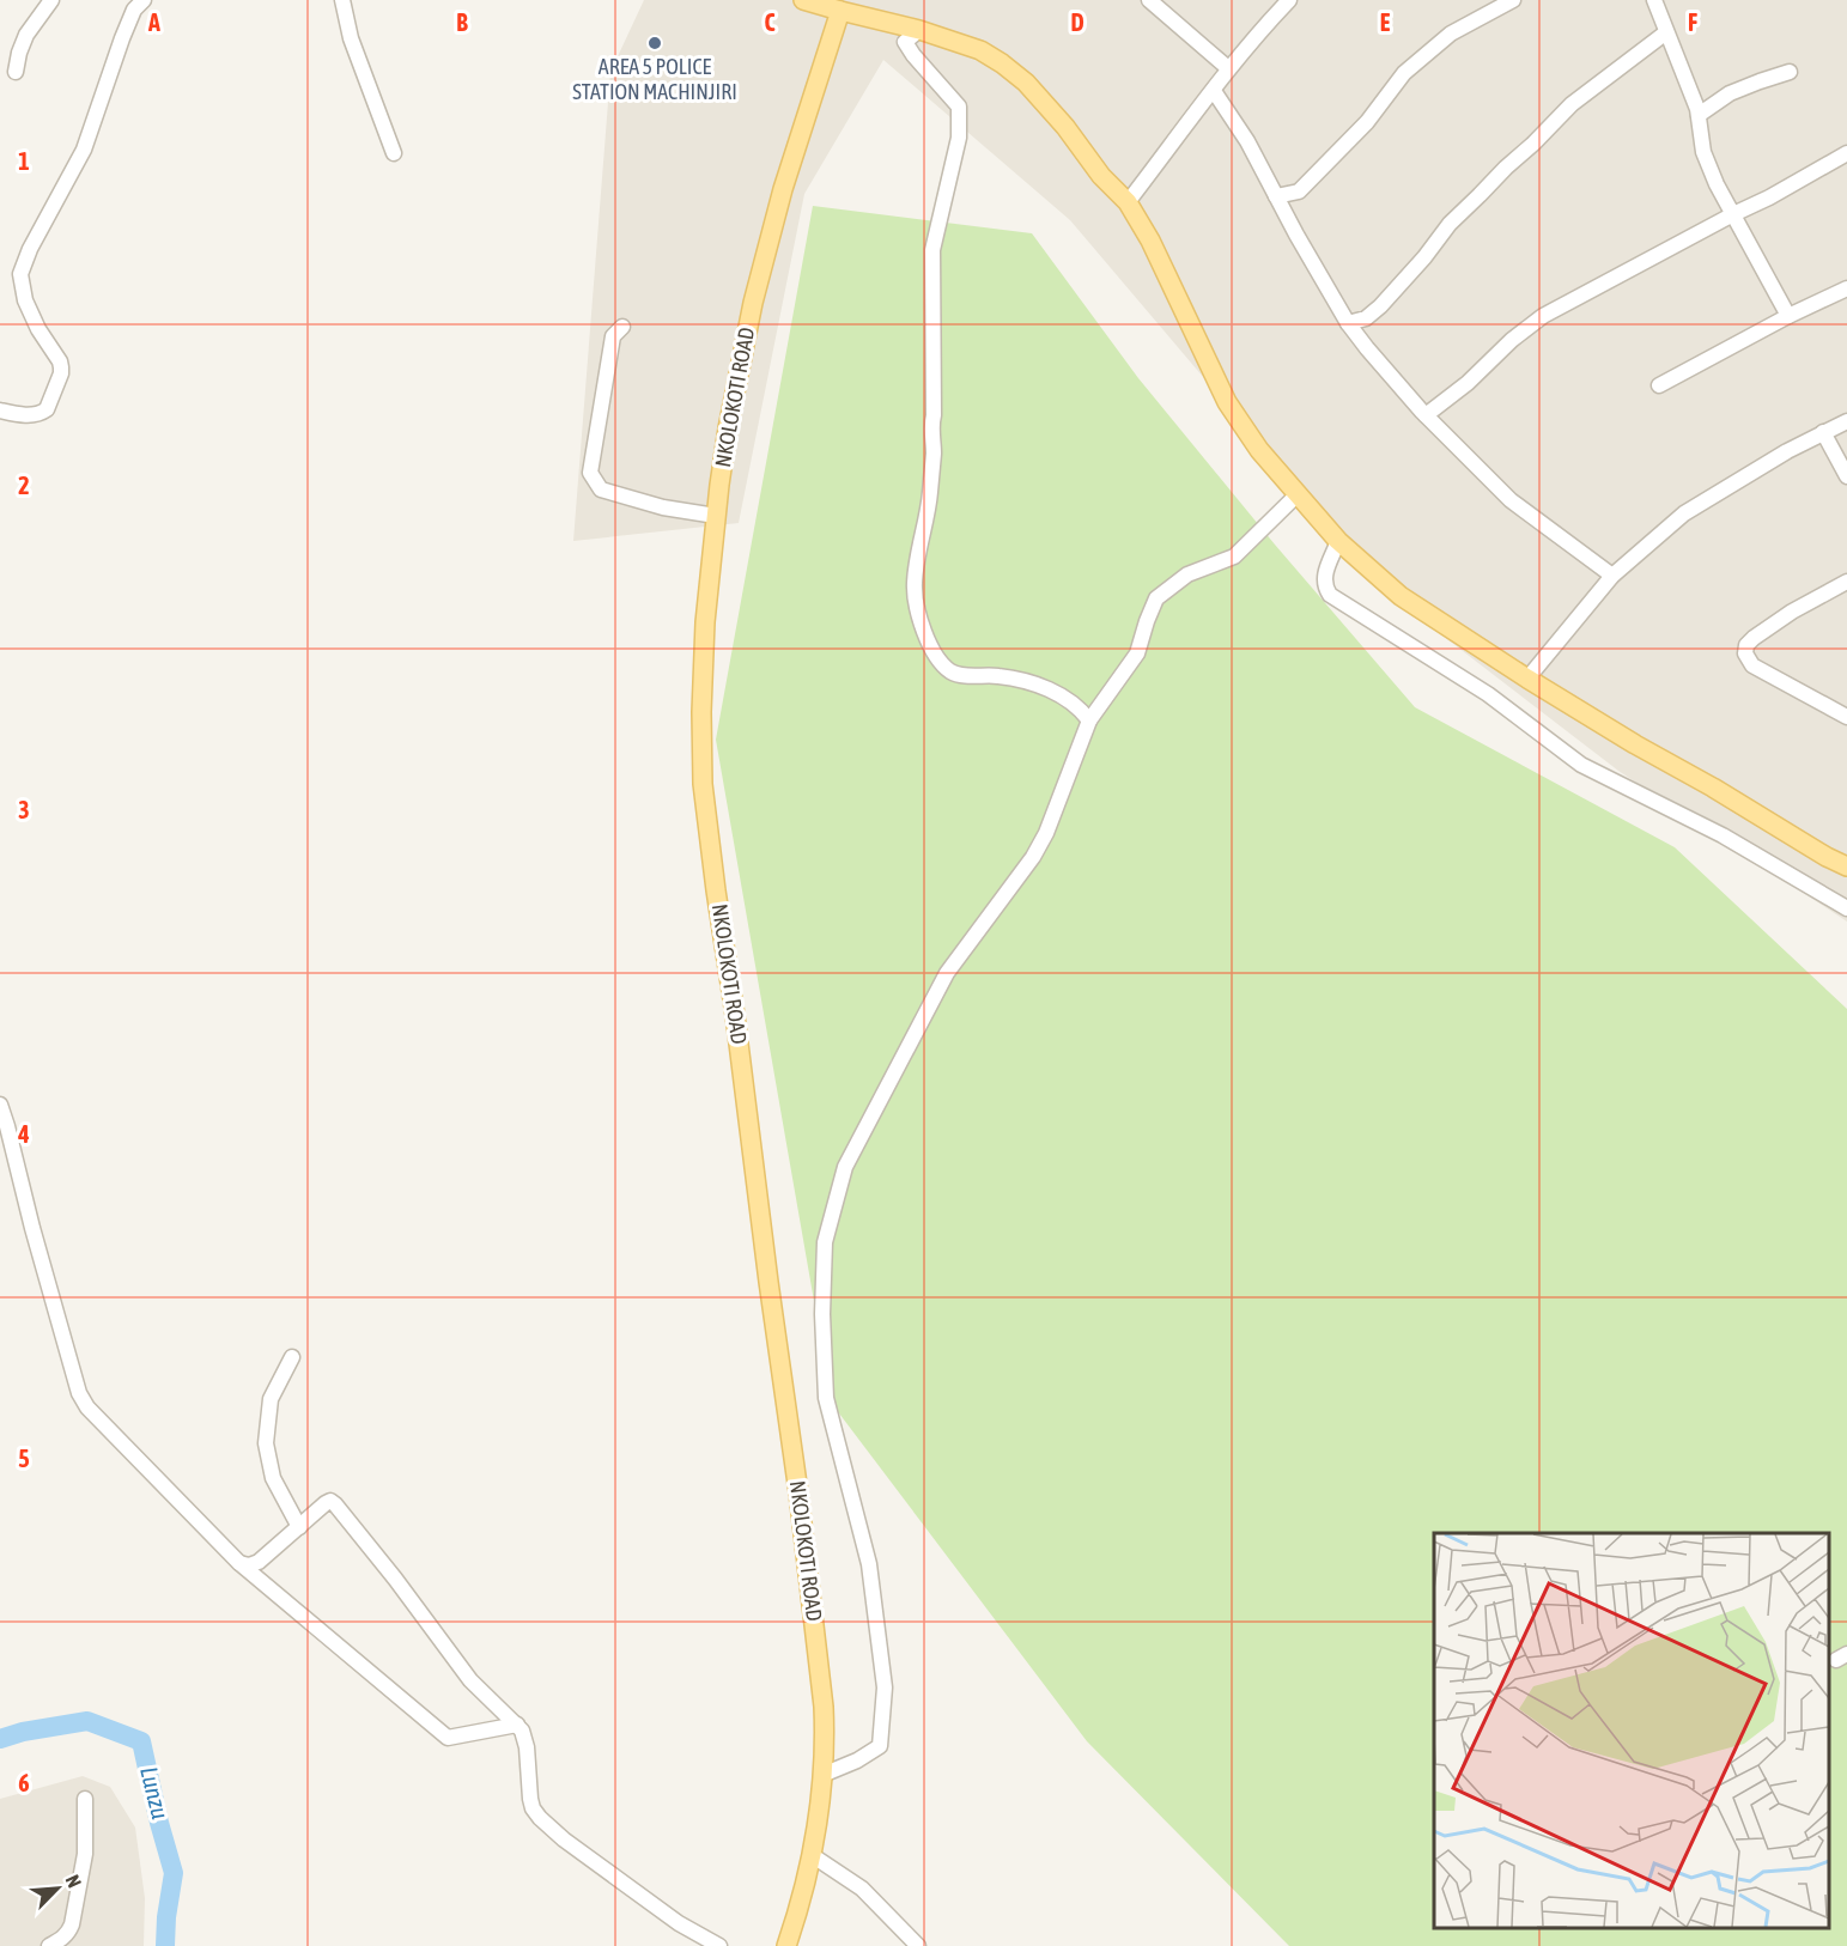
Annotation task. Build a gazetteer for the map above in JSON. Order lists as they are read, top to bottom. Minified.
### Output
{"streets":{"main road":["NKOLOKOTI ROAD"]},"water":["Lunzu"],"places":["AREA 5 POLICE STATION MACHINJIRI"],"north":"top right","grid":{"columns":["A","B","C","D","E","F"],"rows":["1","2","3","4","5","6"]}}
